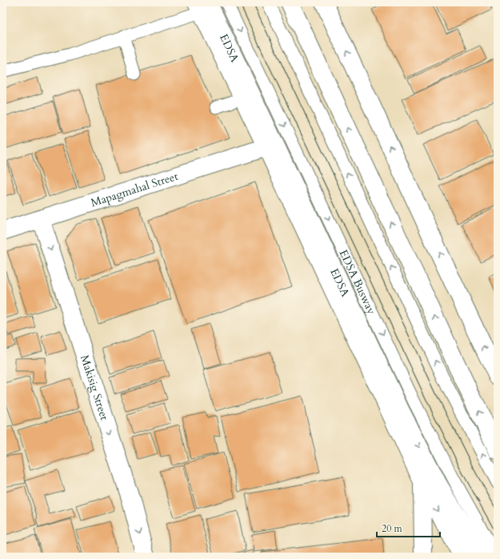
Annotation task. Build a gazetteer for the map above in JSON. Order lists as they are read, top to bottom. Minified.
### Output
{"streets":{"main road":["EDSA","Mapagmahal Street","Makisig Street"],"lane":["EDSA Busway"]},"crossings":[["EDSA","Mapagmahal Street"],["Mapagmahal Street","Makisig Street"]],"one_way":["Makisig Street"],"scale_bar":"20 m"}
